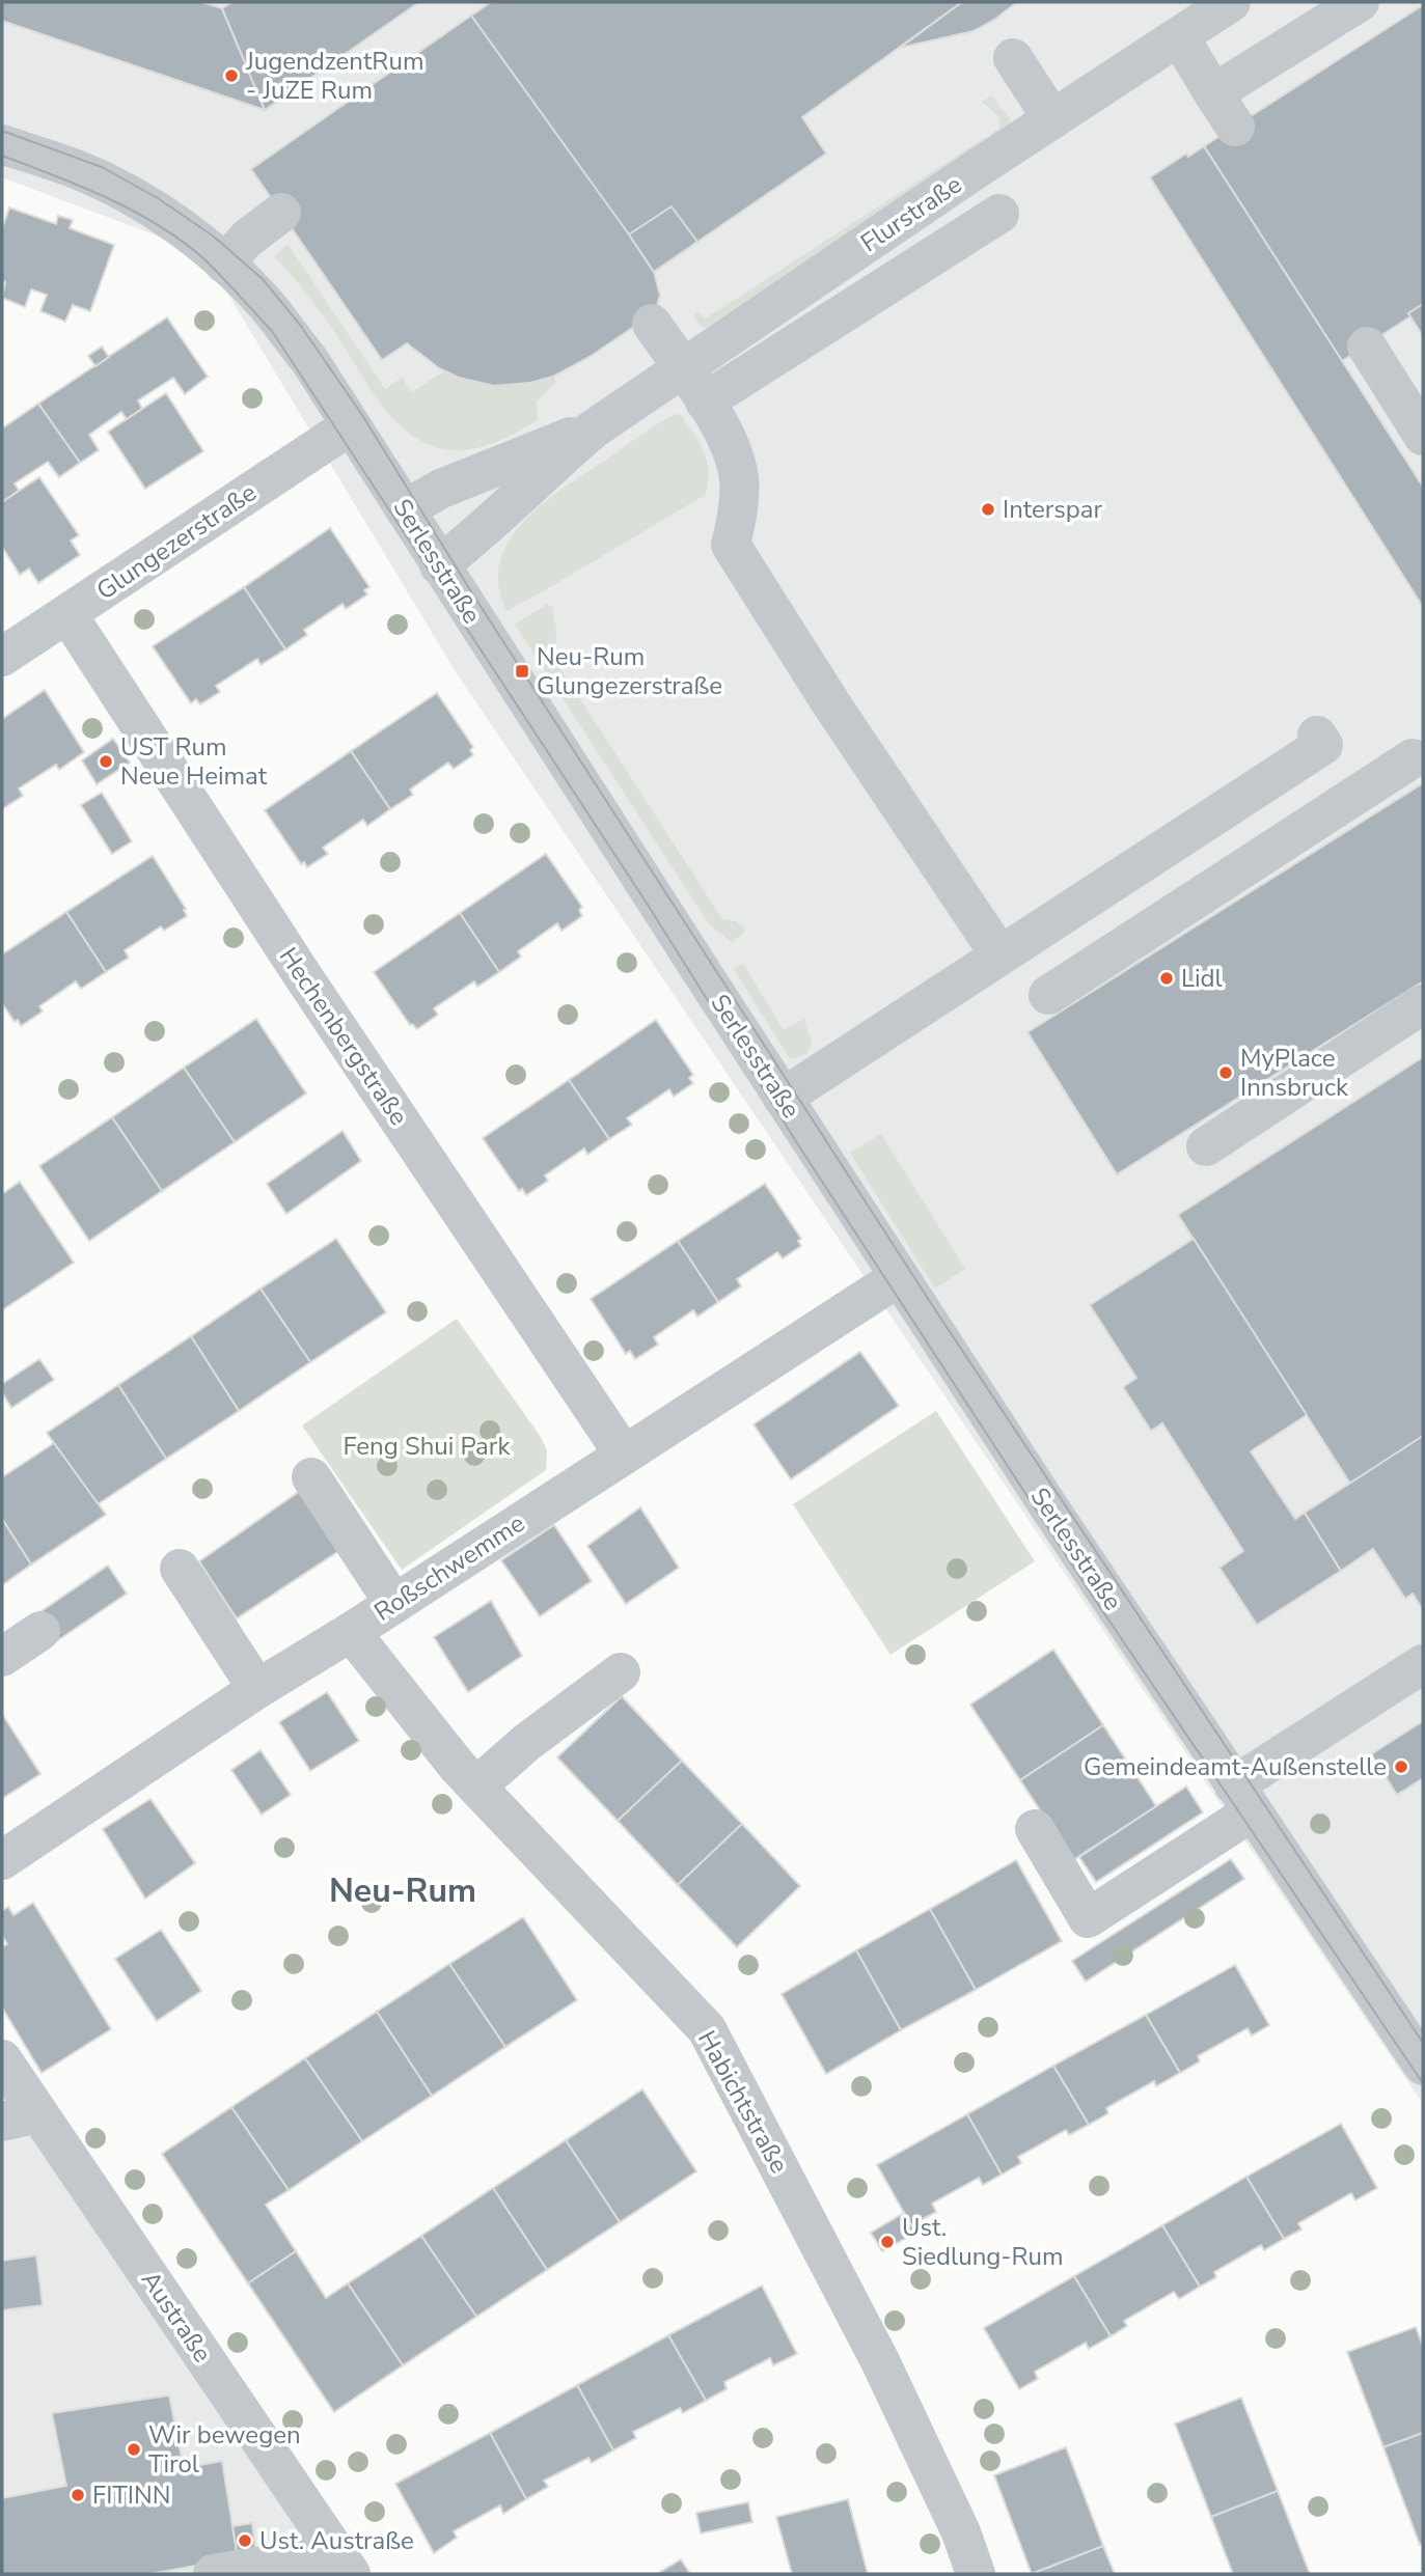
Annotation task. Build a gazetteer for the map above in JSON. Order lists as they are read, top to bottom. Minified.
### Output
{"streets":{"street":["Flurstraße","Glungezerstraße","Serlesstraße","Hechenbergstraße","Roßschwemme","Habichtstraße","Austraße"]},"crossings":[["Flurstraße","Serlesstraße"],["Glungezerstraße","Serlesstraße"],["Glungezerstraße","Hechenbergstraße"],["Serlesstraße","Roßschwemme"],["Hechenbergstraße","Roßschwemme"],["Roßschwemme","Habichtstraße"]],"districts":["Neu-Rum"],"parks":["Feng Shui Park"],"places":{"other":["JugendzentRum - JuZE Rum","Interspar","UST Rum Neue Heimat","Lidl","MyPlace Innsbruck","Gemeindeamt-Außenstelle","Ust. Siedlung-Rum","Wir bewegen Tirol","FITINN","Ust. Austraße"],"transit":["Neu-Rum Glungezerstraße"]}}
